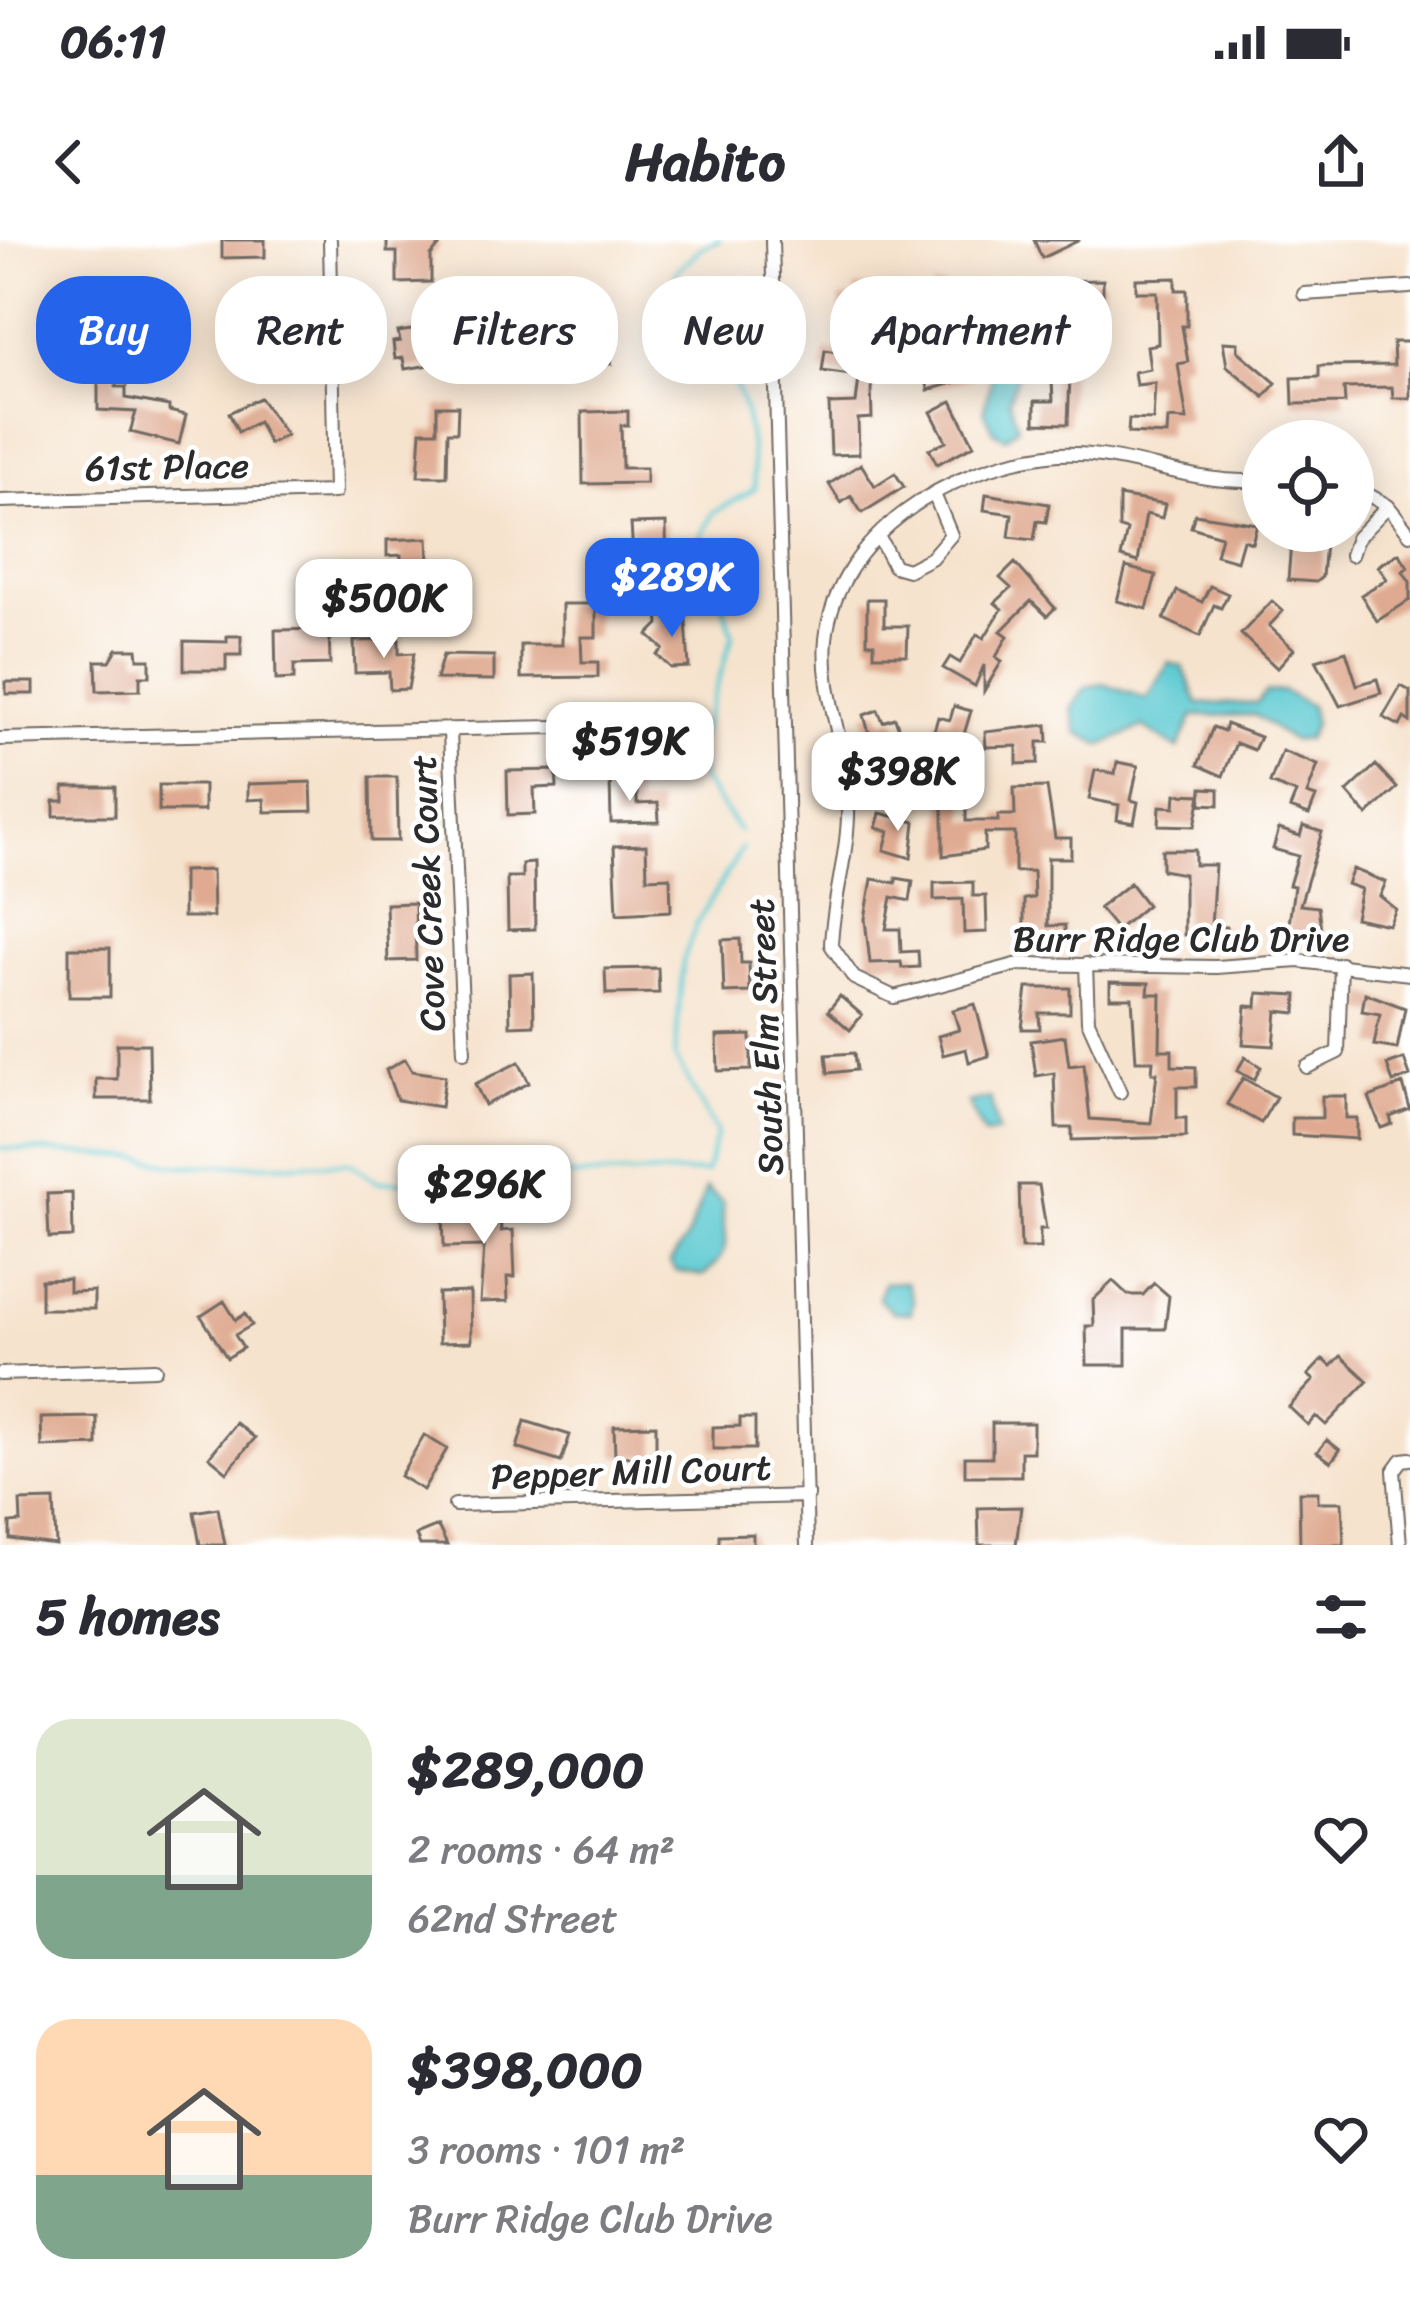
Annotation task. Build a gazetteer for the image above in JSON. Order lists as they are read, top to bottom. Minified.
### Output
{"streets":{"street":["61st Place","Cove Creek Court","Burr Ridge Club Drive","South Elm Street","Pepper Mill Court"]},"crossings":[["South Elm Street","Pepper Mill Court"]],"page":{"status":"06:11","header":"Habito","chip":["Buy","Rent","Filters","New","Apartment"],"price":["$289K","$500K","$519K","$398K","$296K"],"heading":"5 homes","list":[{"name":"$289,000","note":"2 rooms · 64 m² · 62nd Street"},{"name":"$398,000","note":"3 rooms · 101 m² · Burr Ridge Club Drive"}]}}
